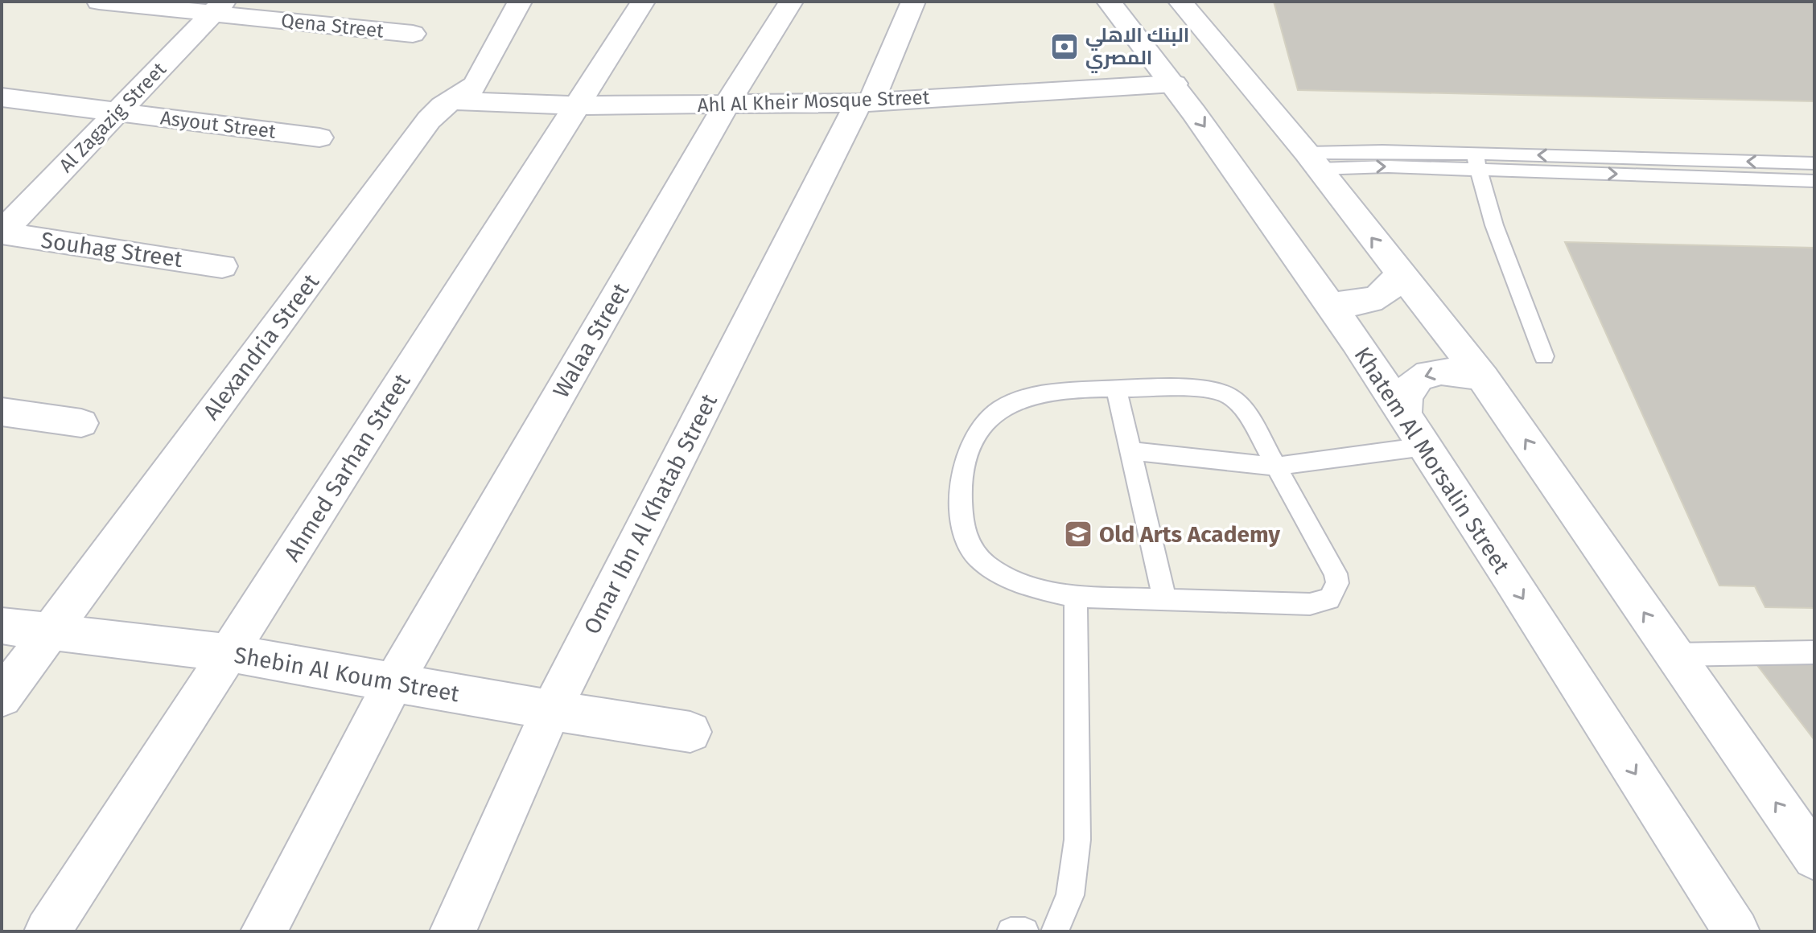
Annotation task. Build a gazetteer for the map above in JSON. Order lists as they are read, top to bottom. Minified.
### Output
{"streets":{"street":["Qena Street","Ahl Al Kheir Mosque Street","Al Zagazig Street","Asyout Street","Souhag Street","Walaa Street","Alexandria Street","Khatem Al Morsalin Street","Ahmed Sarhan Street","Omar Ibn Al Khatab Street","Shebin Al Koum Street"]},"crossings":[["Qena Street","Al Zagazig Street"],["Ahl Al Kheir Mosque Street","Walaa Street"],["Ahl Al Kheir Mosque Street","Alexandria Street"],["Ahl Al Kheir Mosque Street","Khatem Al Morsalin Street"],["Ahl Al Kheir Mosque Street","Ahmed Sarhan Street"],["Ahl Al Kheir Mosque Street","Omar Ibn Al Khatab Street"],["Al Zagazig Street","Asyout Street"],["Al Zagazig Street","Souhag Street"],["Walaa Street","Shebin Al Koum Street"],["Alexandria Street","Shebin Al Koum Street"],["Ahmed Sarhan Street","Shebin Al Koum Street"],["Omar Ibn Al Khatab Street","Shebin Al Koum Street"]],"places":{"bank":["البنك الاهلي المصري"],"school or university":["Old Arts Academy"]}}
